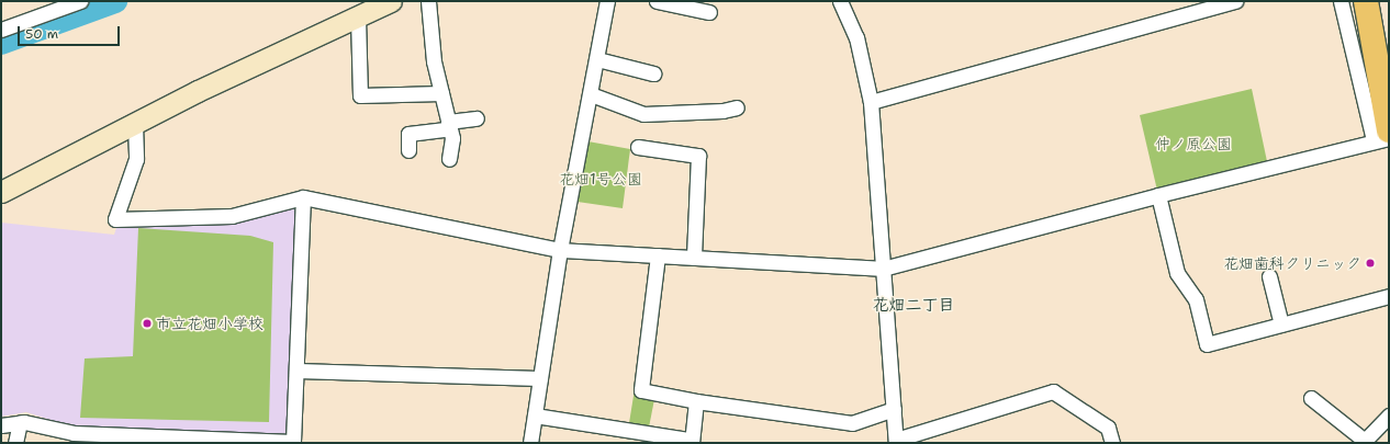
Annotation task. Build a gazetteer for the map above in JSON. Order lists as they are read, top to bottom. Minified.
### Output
{"districts":["花畑二丁目"],"parks":["仲ノ原公園","花畑1号公園"],"places":["花畑歯科クリニック","市立花畑小学校"],"scale_bar":"50 m"}
